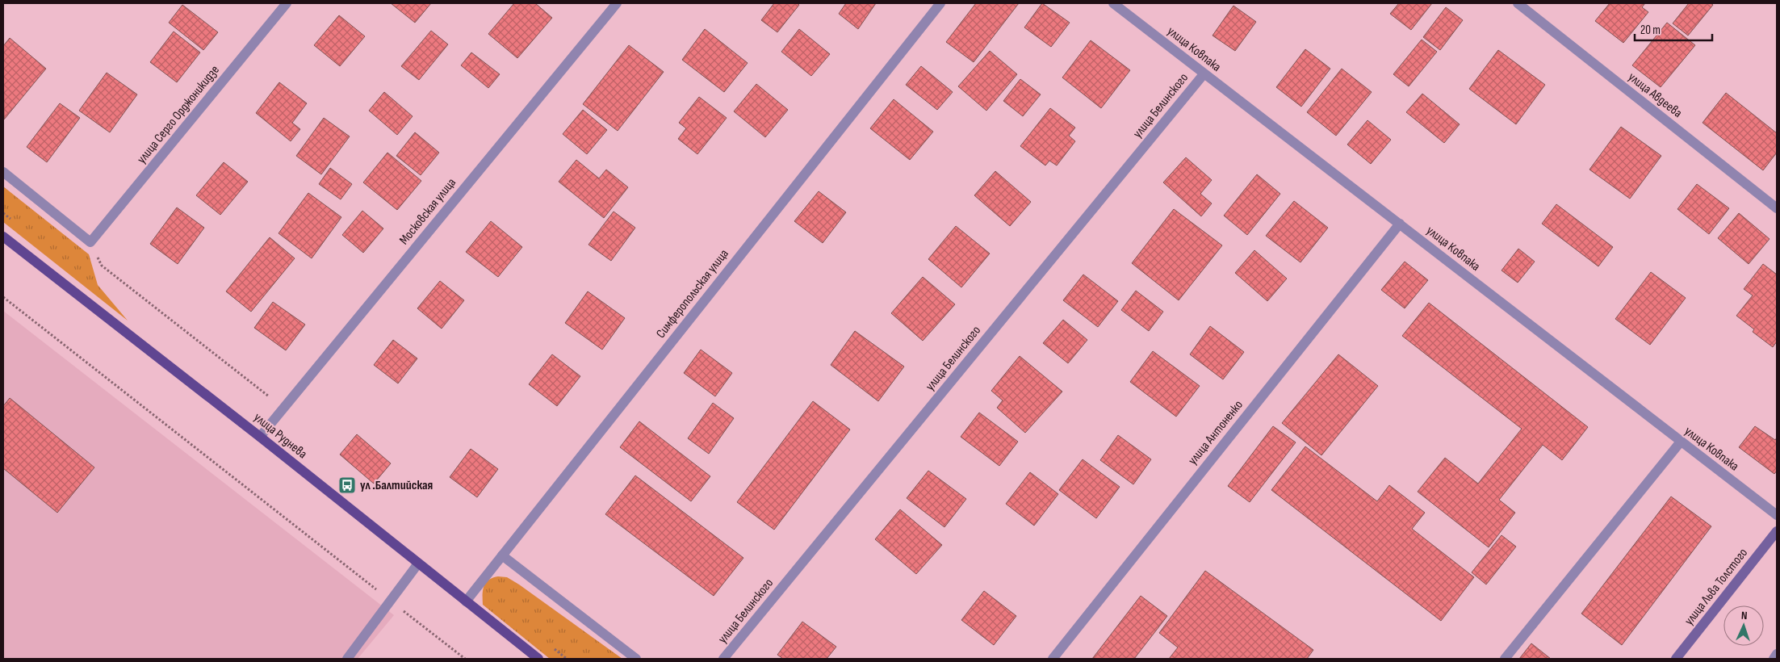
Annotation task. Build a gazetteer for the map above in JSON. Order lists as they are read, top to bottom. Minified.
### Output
{"streets":{"main road":["улица Руднева","улица Льва Толстого"],"street":["улица Ковпака","улица Авдеева","улица Белинского","улица Серго Орджоникидзе","Московская улица","Симферопольская улица","улица Антоненко"]},"crossings":[["улица Ковпака","улица Белинского"],["улица Ковпака","улица Антоненко"],["Московская улица","улица Руднева"],["Симферопольская улица","улица Руднева"]],"places":{"bus stop":["ул .Балтийская"]},"scale_bar":"20 m","north":"top"}
